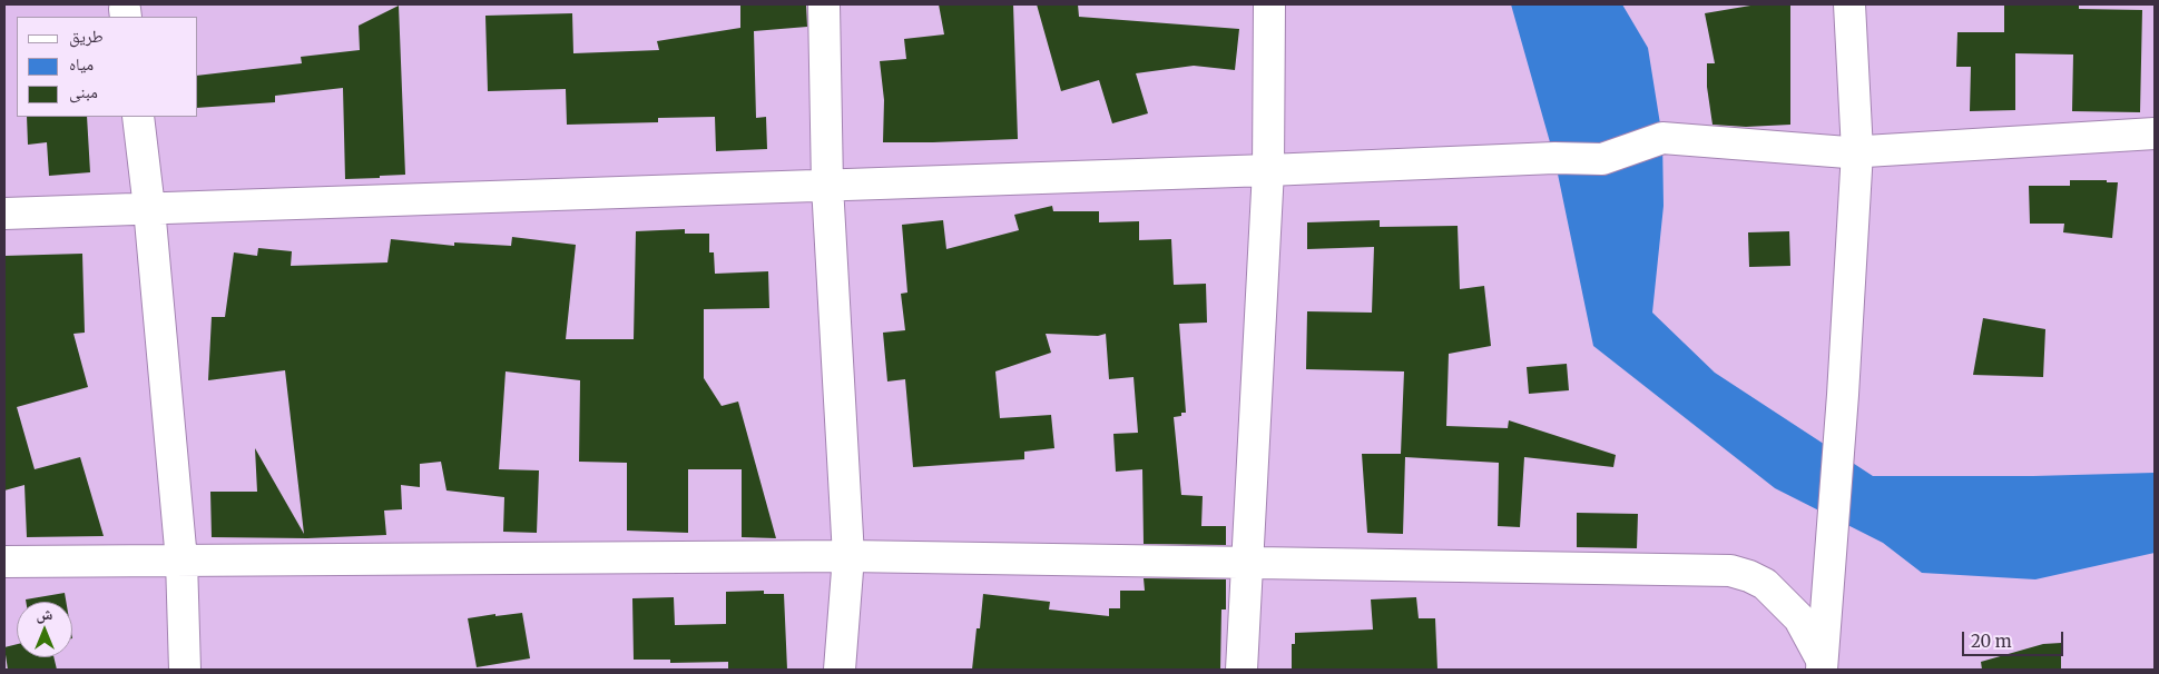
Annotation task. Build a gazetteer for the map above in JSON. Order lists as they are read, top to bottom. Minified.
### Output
{"legend":["طريق","مياه","مبنى"],"scale_bar":"20 m","north":"top"}
